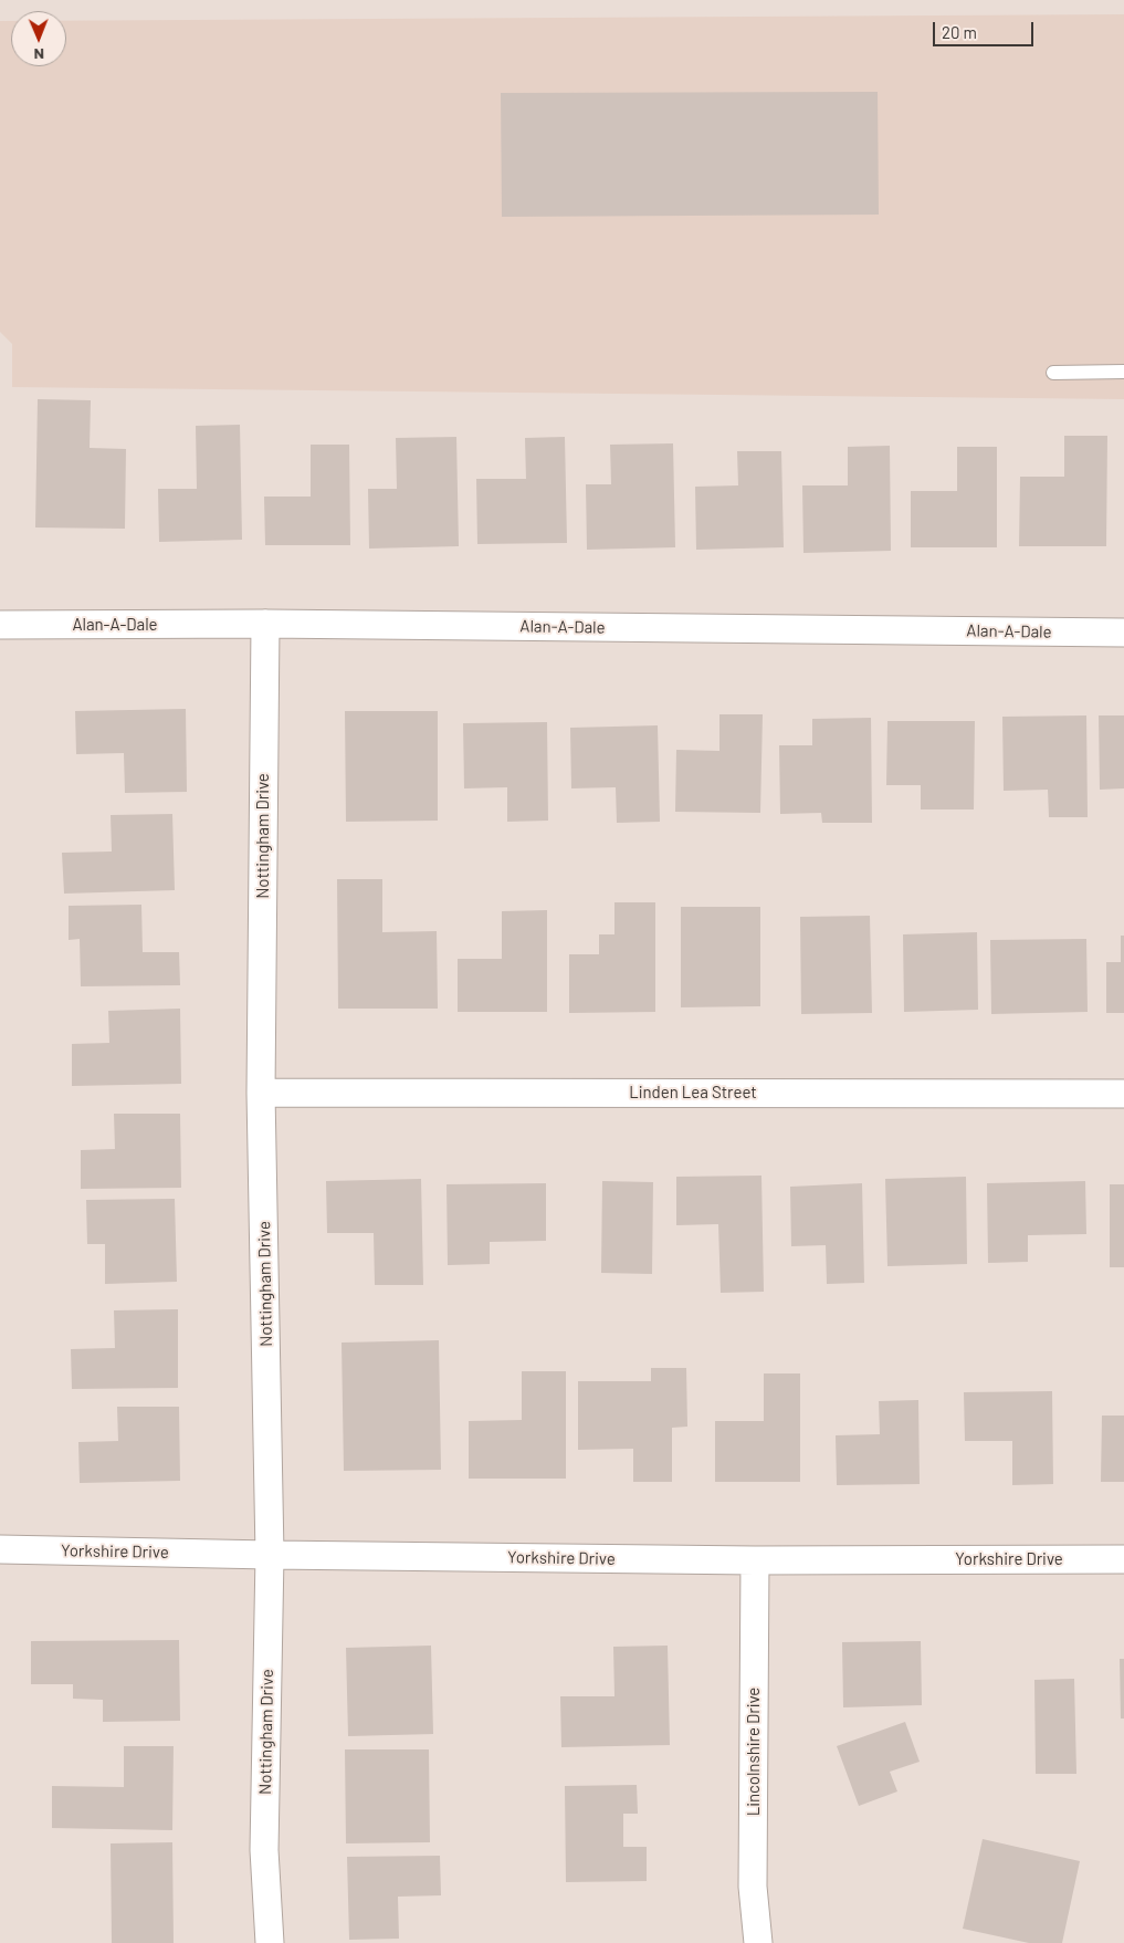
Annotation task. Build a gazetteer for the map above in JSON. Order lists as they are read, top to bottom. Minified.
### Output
{"streets":{"street":["Alan-A-Dale","Nottingham Drive","Linden Lea Street","Yorkshire Drive","Lincolnshire Drive"]},"crossings":[["Alan-A-Dale","Nottingham Drive"],["Nottingham Drive","Linden Lea Street"],["Nottingham Drive","Yorkshire Drive"],["Yorkshire Drive","Lincolnshire Drive"]],"scale_bar":"20 m","north":"bottom"}
